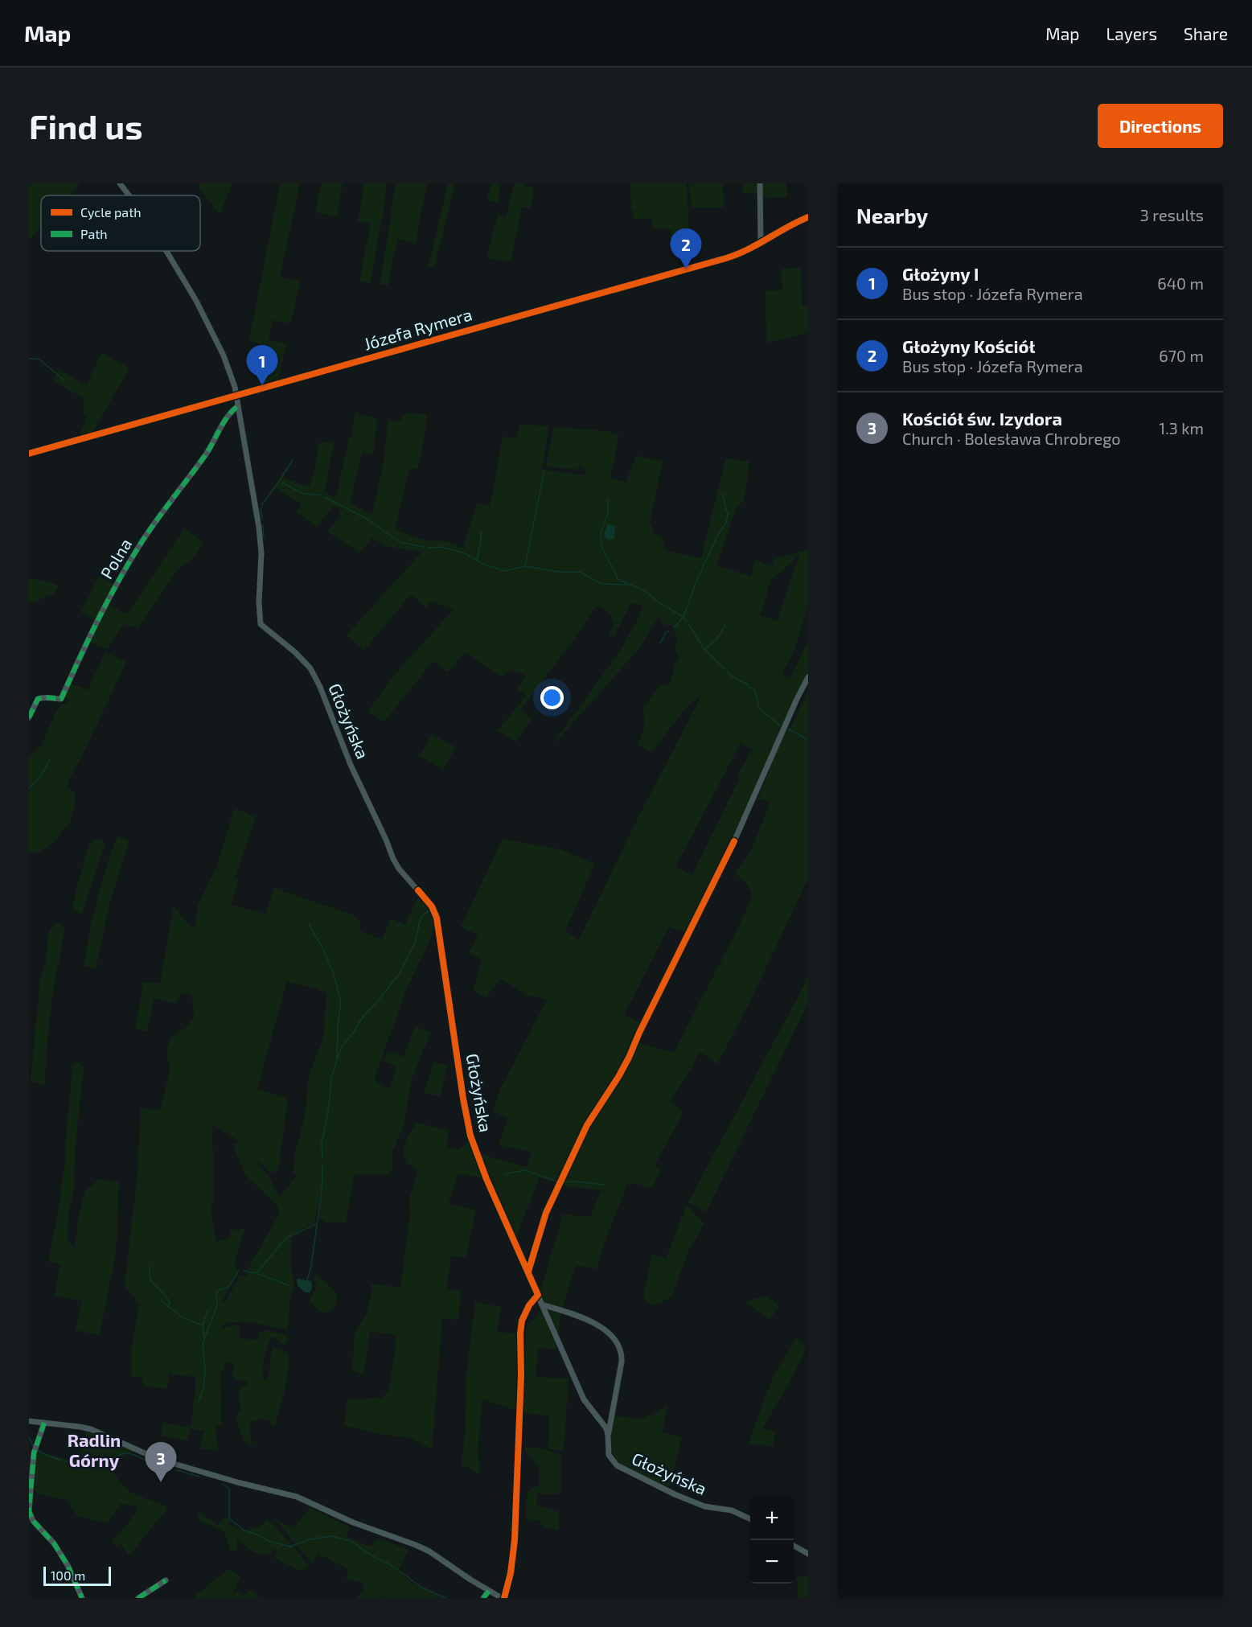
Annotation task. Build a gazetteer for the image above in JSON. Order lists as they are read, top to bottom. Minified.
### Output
{"streets":{"street":["Józefa Rymera","Polna","Głożyńska"]},"crossings":[["Józefa Rymera","Głożyńska"],["Polna","Głożyńska"]],"districts":["Radlin Górny"],"legend":["Cycle path","Path"],"scale_bar":"100 m","page":{"header":"Map","nav":["Map","Layers","Share"],"buttons":"Directions","title":"Find us","heading":["Nearby","3 results"],"pins":["2","1","3"],"list":[{"mark":"1","name":"Głożyny I","note":"Bus stop · Józefa Rymera","value":"640 m"},{"mark":"2","name":"Głożyny Kościół","note":"Bus stop · Józefa Rymera","value":"670 m"},{"mark":"3","name":"Kościół św. Izydora","note":"Church · Bolesława Chrobrego","value":"1.3 km"}],"map_buttons":["+","−"],"scale":"100 m"}}
